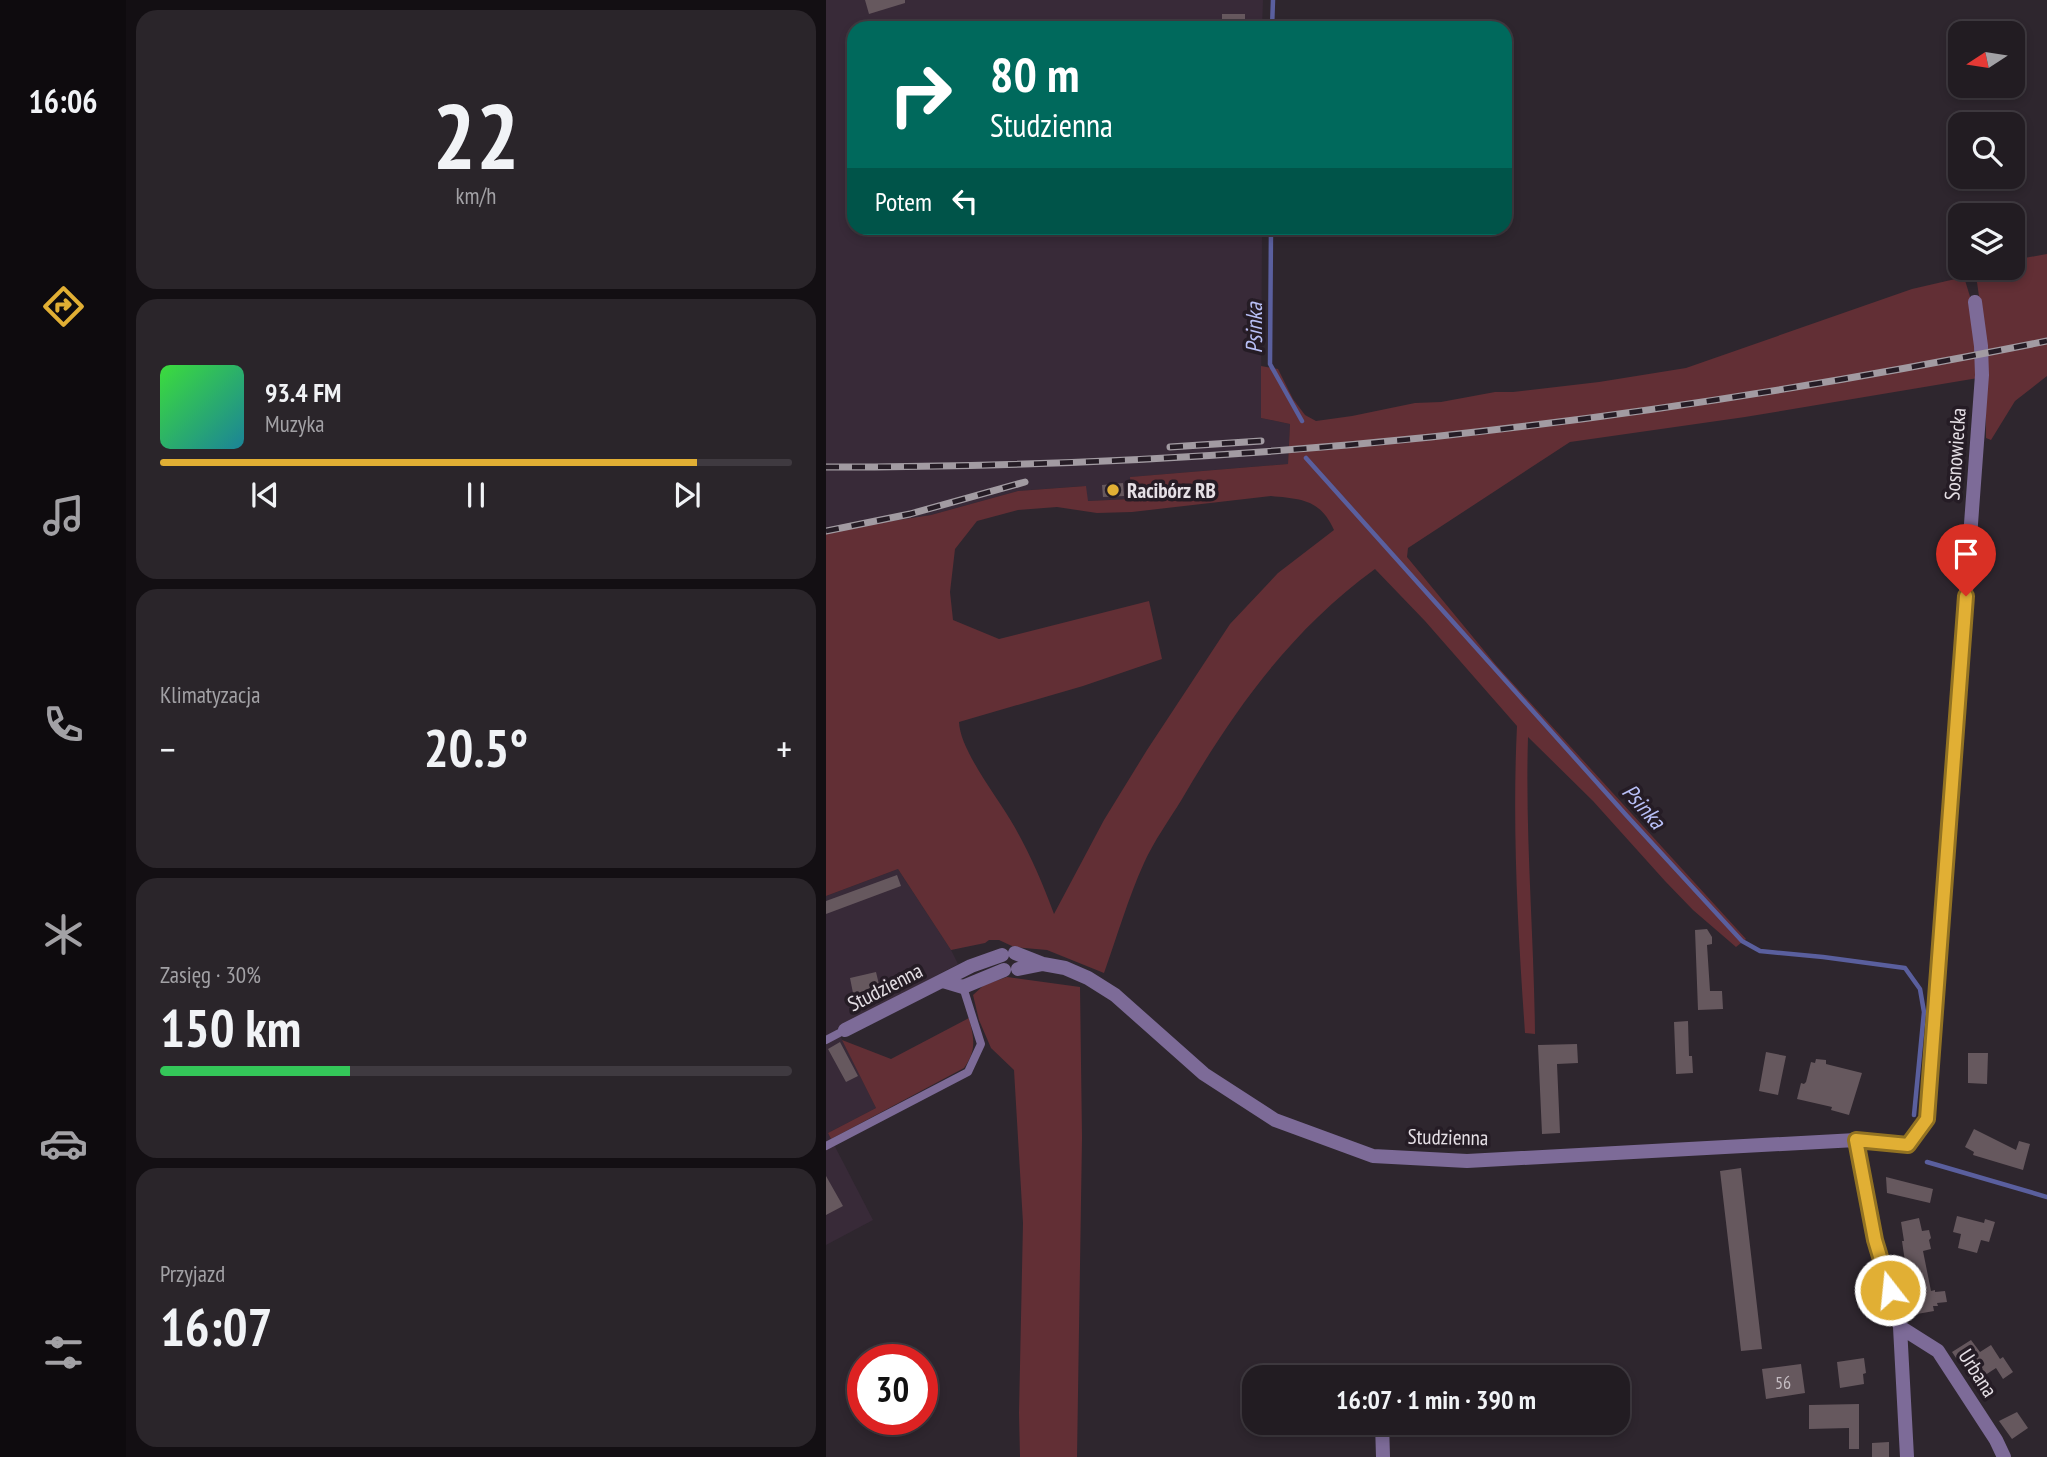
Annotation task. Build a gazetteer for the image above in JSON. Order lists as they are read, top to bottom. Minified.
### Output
{"streets":{"street":["Sosnowiecka","Studzienna","Urbana"]},"crossings":[["Sosnowiecka","Studzienna"]],"water":["Psinka"],"places":["Racibórz RB"],"house_numbers":["56"],"north":"left","page":{"tabs":"16:06","tile":[["22","km/h"],"Klimatyzacja",["Zasięg · 30%","150 km"],["Przyjazd","16:07"]],"turn":["80 m","Studzienna"],"then":"Potem","song":["93.4 FM","Muzyka"],"heat":["−","20.5°","+"],"limit":"30","trip":"16:07 · 1 min · 390 m"}}
